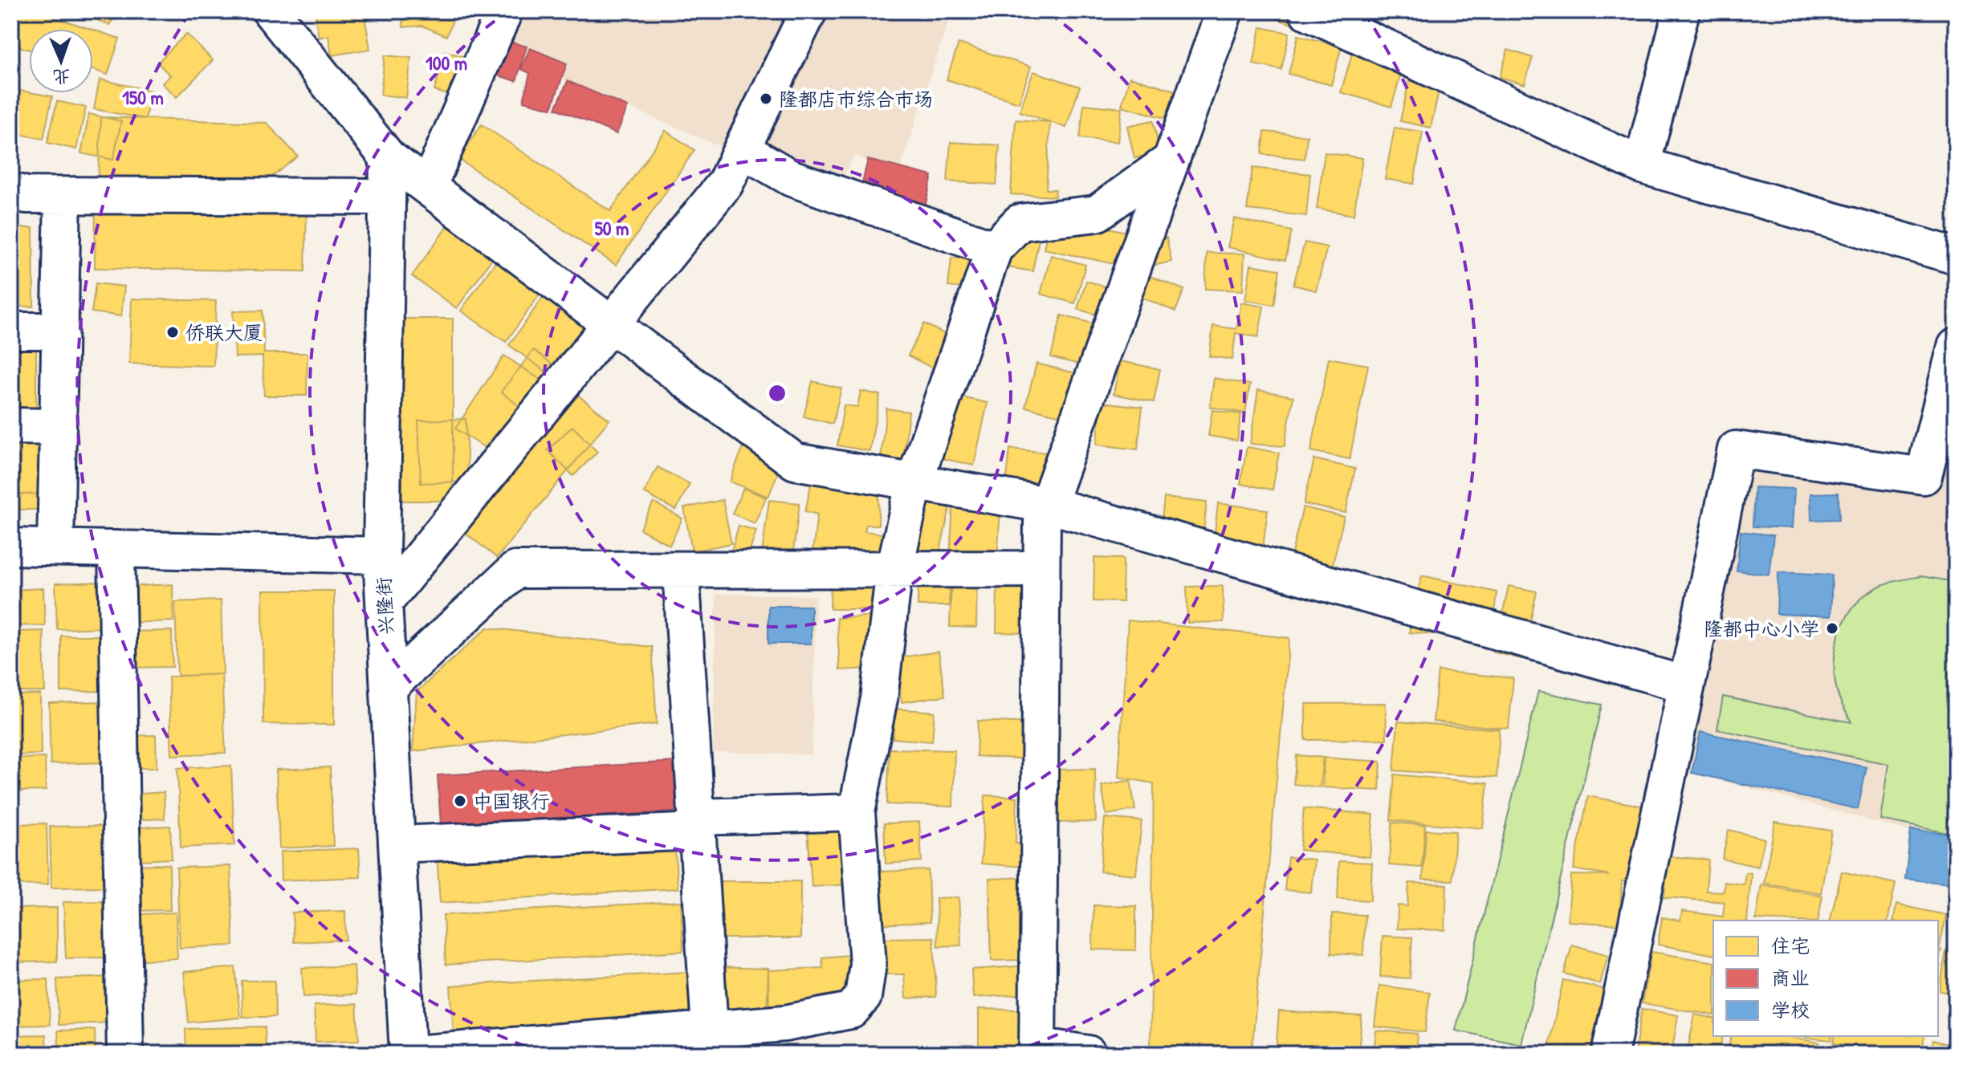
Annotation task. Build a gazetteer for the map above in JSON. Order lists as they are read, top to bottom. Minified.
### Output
{"streets":{"street":["兴隆街"]},"places":["隆都店市综合市场","侨联大厦","隆都中心小学","中国银行"],"legend":["住宅","商业","学校"],"north":"bottom","rings":["100 m","150 m","50 m"]}
